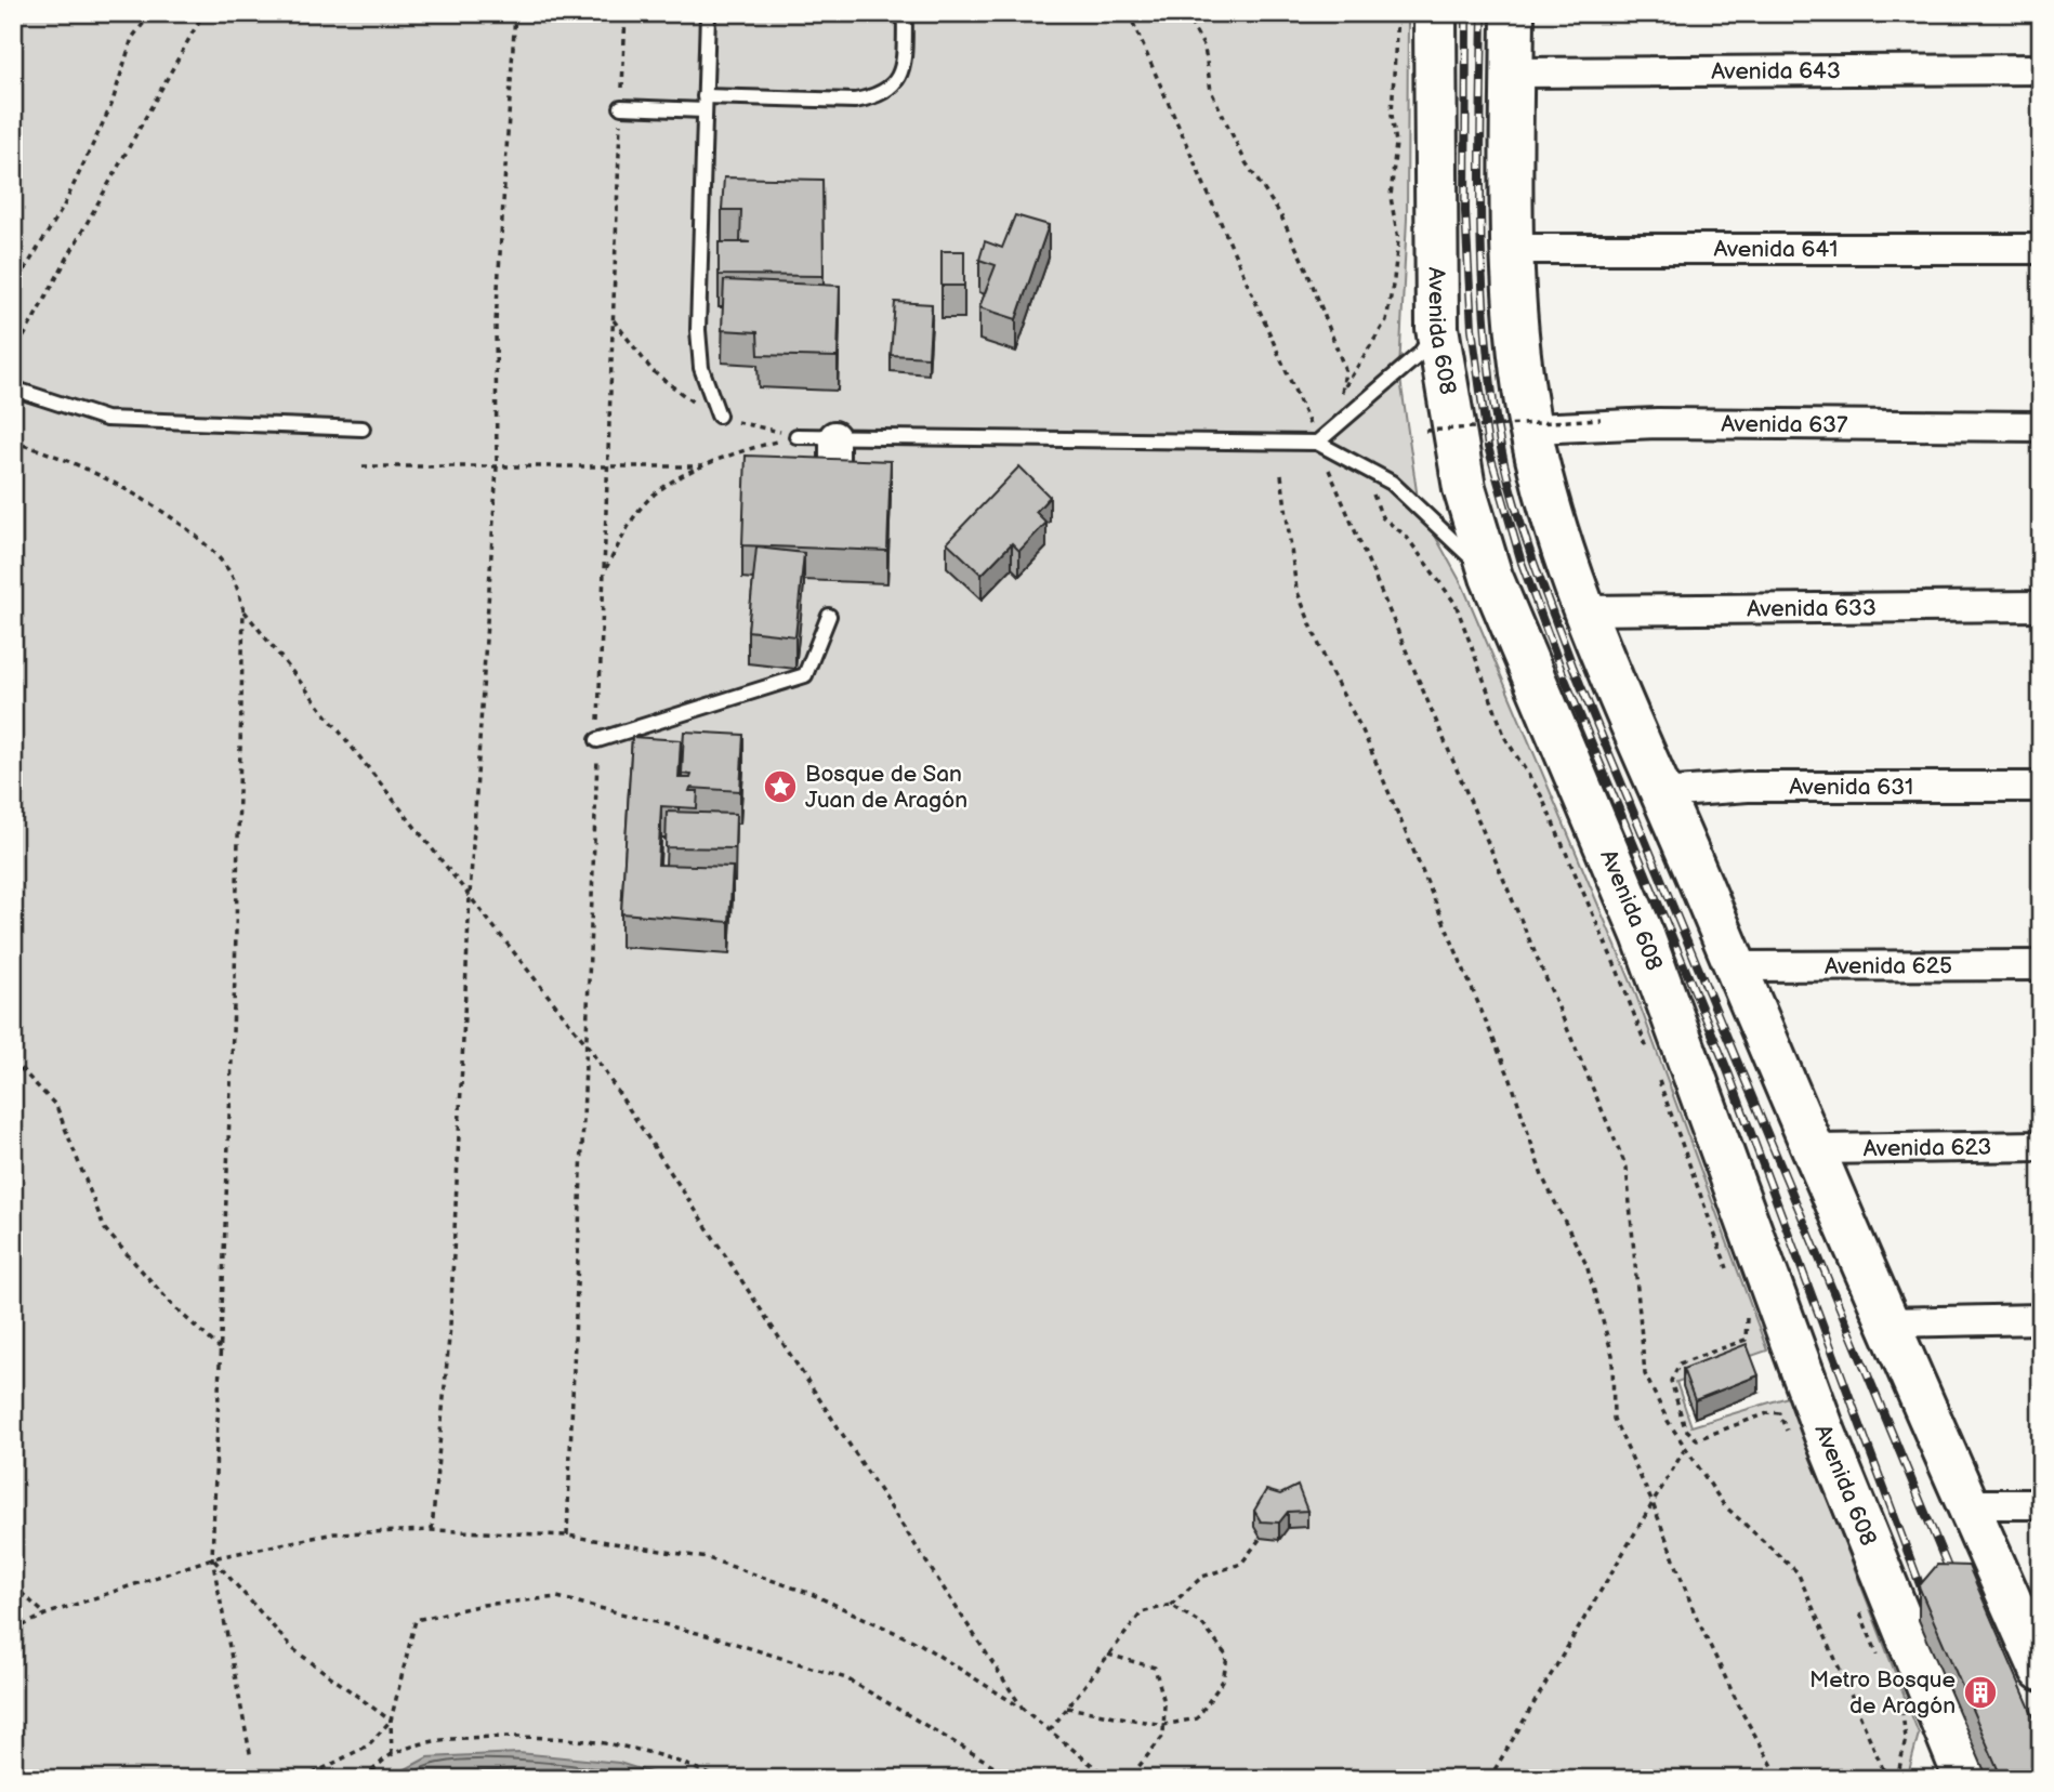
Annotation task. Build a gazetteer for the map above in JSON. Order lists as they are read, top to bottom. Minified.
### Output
{"streets":{"highway":["Avenida 608"],"street":["Avenida 643","Avenida 641","Avenida 637","Avenida 633","Avenida 631","Avenida 625","Avenida 623"]},"places":{"place":["Bosque de San Juan de Aragón"],"building":["Metro Bosque de Aragón"]}}
